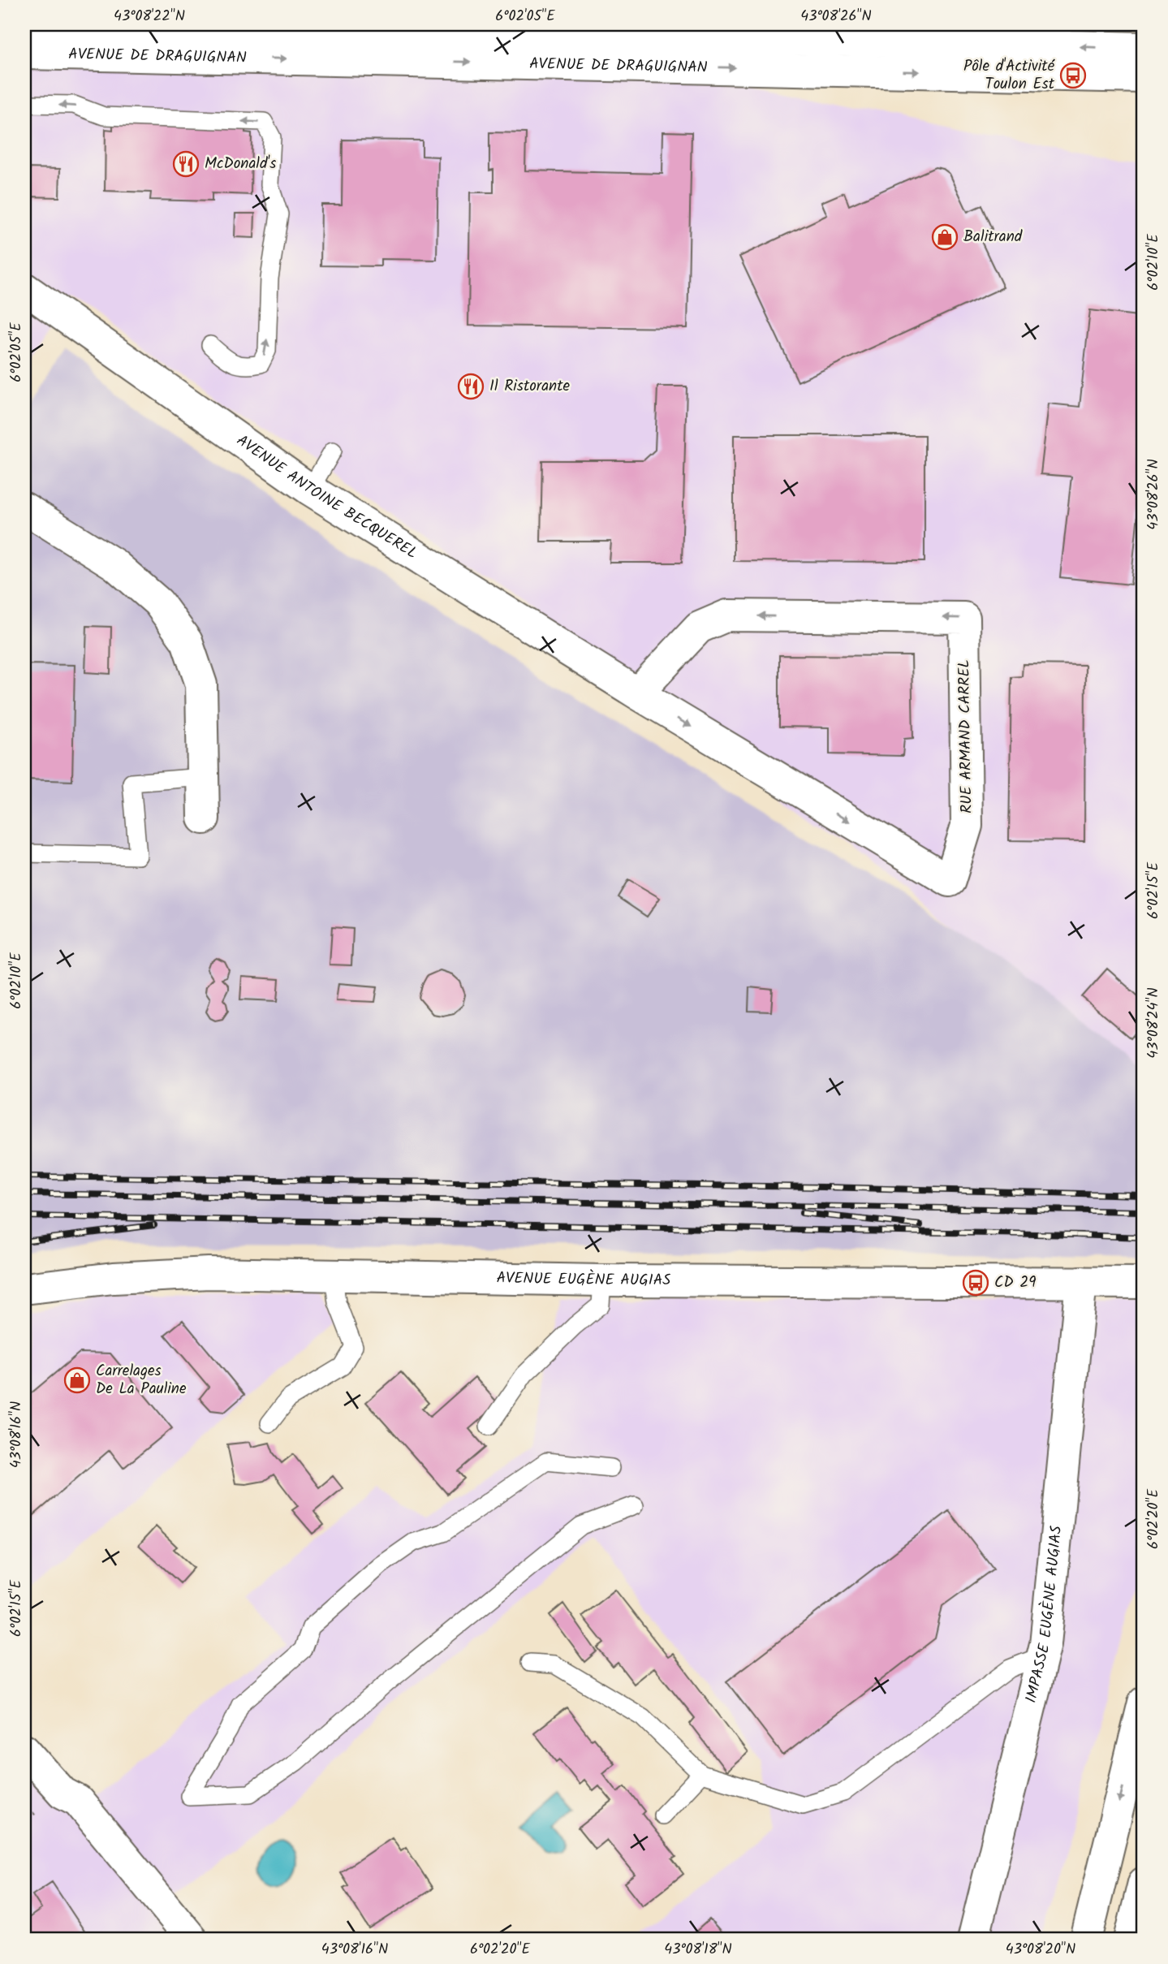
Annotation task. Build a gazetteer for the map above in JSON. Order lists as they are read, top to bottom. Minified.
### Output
{"streets":{"main road":["AVENUE DE DRAGUIGNAN","AVENUE ANTOINE BECQUEREL","RUE ARMAND CARREL","AVENUE EUGÈNE AUGIAS","IMPASSE EUGÈNE AUGIAS"]},"crossings":[["AVENUE ANTOINE BECQUEREL","RUE ARMAND CARREL"],["AVENUE EUGÈNE AUGIAS","IMPASSE EUGÈNE AUGIAS"]],"places":{"bus stop":["Pôle d'Activité Toulon Est","CD 29"],"restaurant":["McDonald's","Il Ristorante"],"shop":["Balitrand","Carrelages De La Pauline"]},"coordinates":["43°08'22\"N","6°02'05\"E","43°08'26\"N","6°02'10\"E","6°02'15\"E","43°08'24\"N","43°08'16\"N","6°02'20\"E","43°08'18\"N","43°08'20\"N"]}
